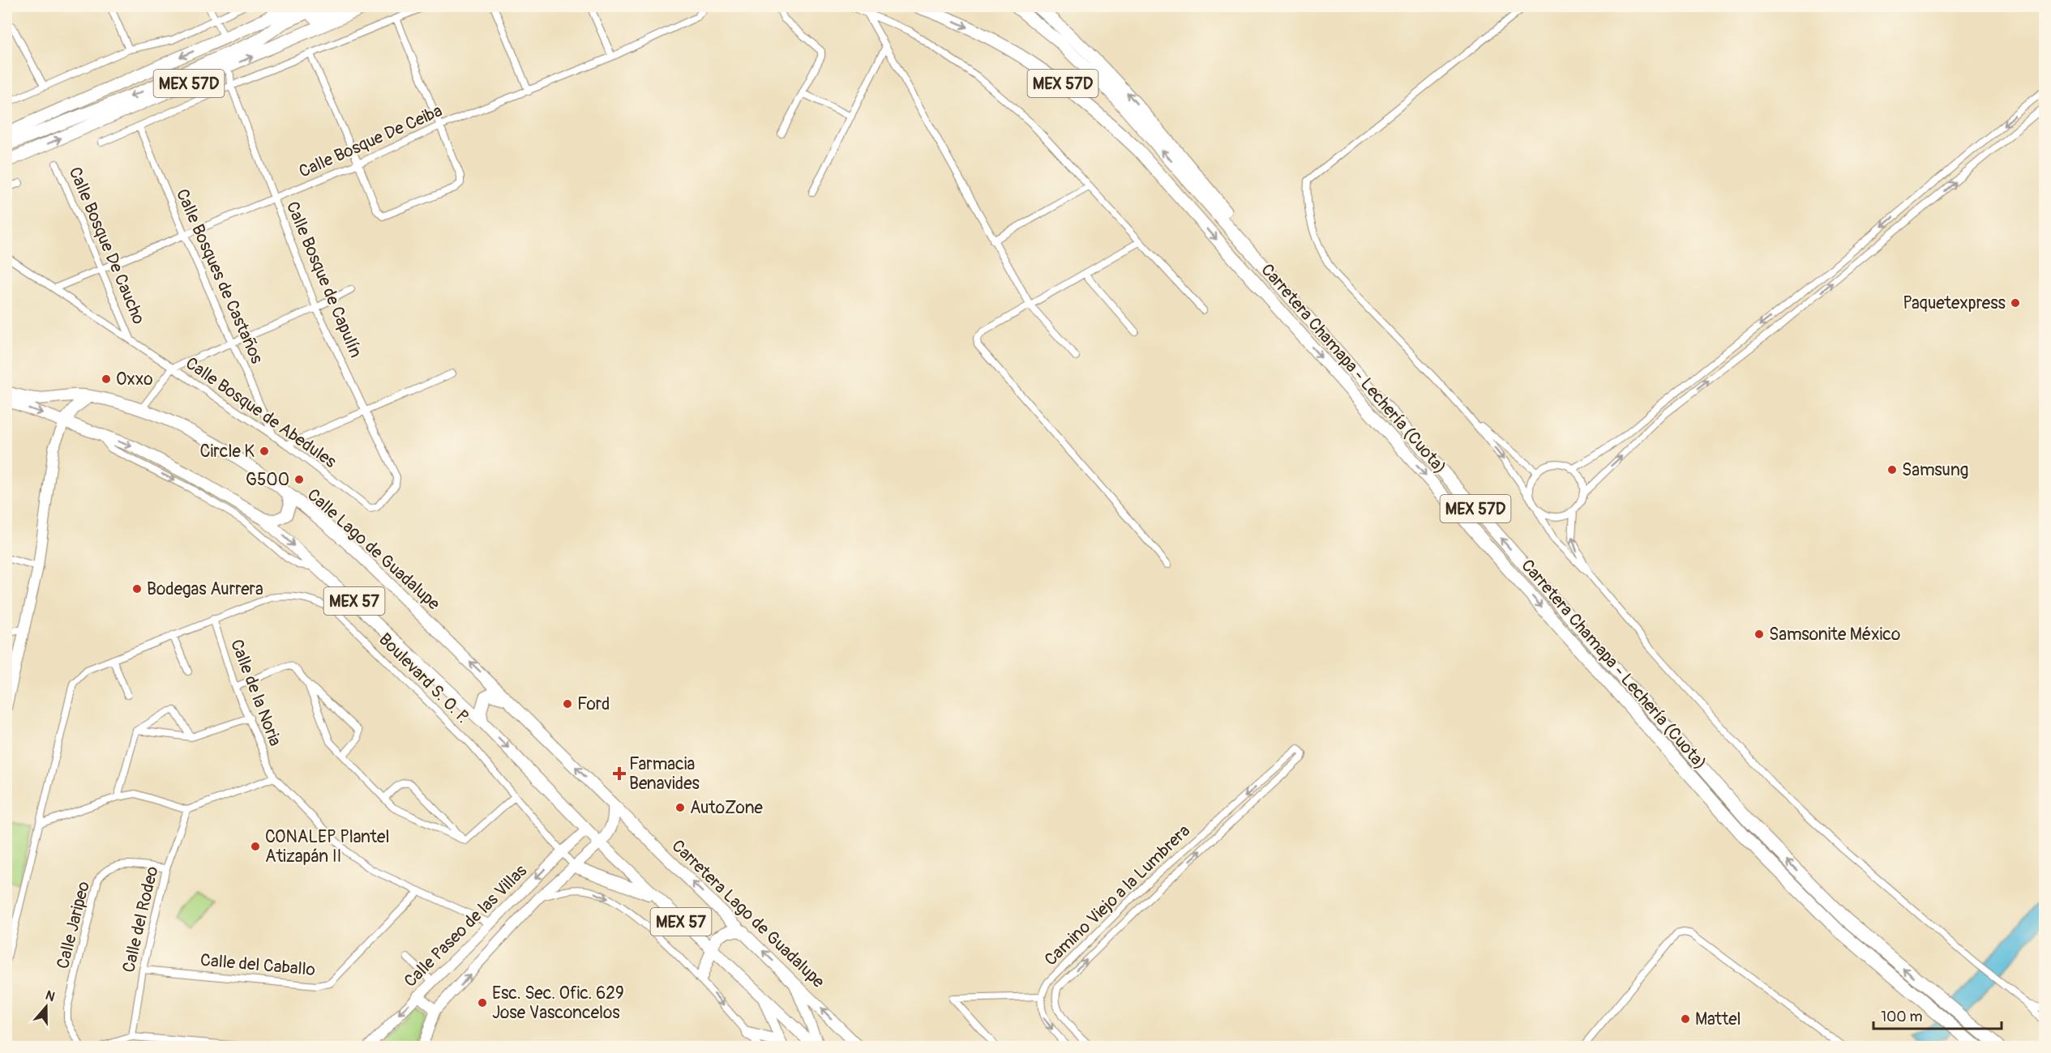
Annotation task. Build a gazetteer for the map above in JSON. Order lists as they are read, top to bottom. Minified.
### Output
{"streets":{"highway":["MEX 57D","Carretera Chamapa - Lechería (Cuota)"],"main road":["Calle Lago de Guadalupe","MEX 57","Carretera Lago de Guadalupe"],"street":["Calle Bosque De Ceiba","Calle Bosque De Caucho","Calle Bosques de Castaños","Calle Bosque de Capulín","Calle Bosque de Abedules","Boulevard S. O. P.","Calle de la Noria","Camino Viejo a la Lumbrera","Calle del Rodeo","Calle Jaripeo","Calle Paseo de las Villas","Calle del Caballo"]},"crossings":[["Calle Bosque De Ceiba","Calle Bosque De Caucho"],["Calle Bosque De Ceiba","Calle Bosques de Castaños"],["Calle Bosque De Ceiba","Calle Bosque de Capulín"],["Calle Bosque De Ceiba","Calle Bosque de Abedules"],["Calle Bosque De Caucho","Calle Bosque de Abedules"],["Calle Bosques de Castaños","Calle Bosque de Abedules"],["Calle Bosque de Capulín","Calle Bosque de Abedules"],["Calle Lago de Guadalupe","Carretera Lago de Guadalupe"],["MEX 57","Calle Paseo de las Villas"],["Boulevard S. O. P.","Calle de la Noria"],["Boulevard S. O. P.","Calle Paseo de las Villas"],["Calle del Rodeo","Calle Jaripeo"],["Calle del Rodeo","Calle del Caballo"]],"places":{"other":["Paquetexpress","Oxxo","Circle K","Samsung","G500","Bodegas Aurrera","Samsonite México","Ford","AutoZone","CONALEP Plantel Atizapán II","Esc. Sec. Ofic. 629 Jose Vasconcelos","Mattel"],"health":["Farmacia Benavides"]},"scale_bar":"100 m","north":"top"}
